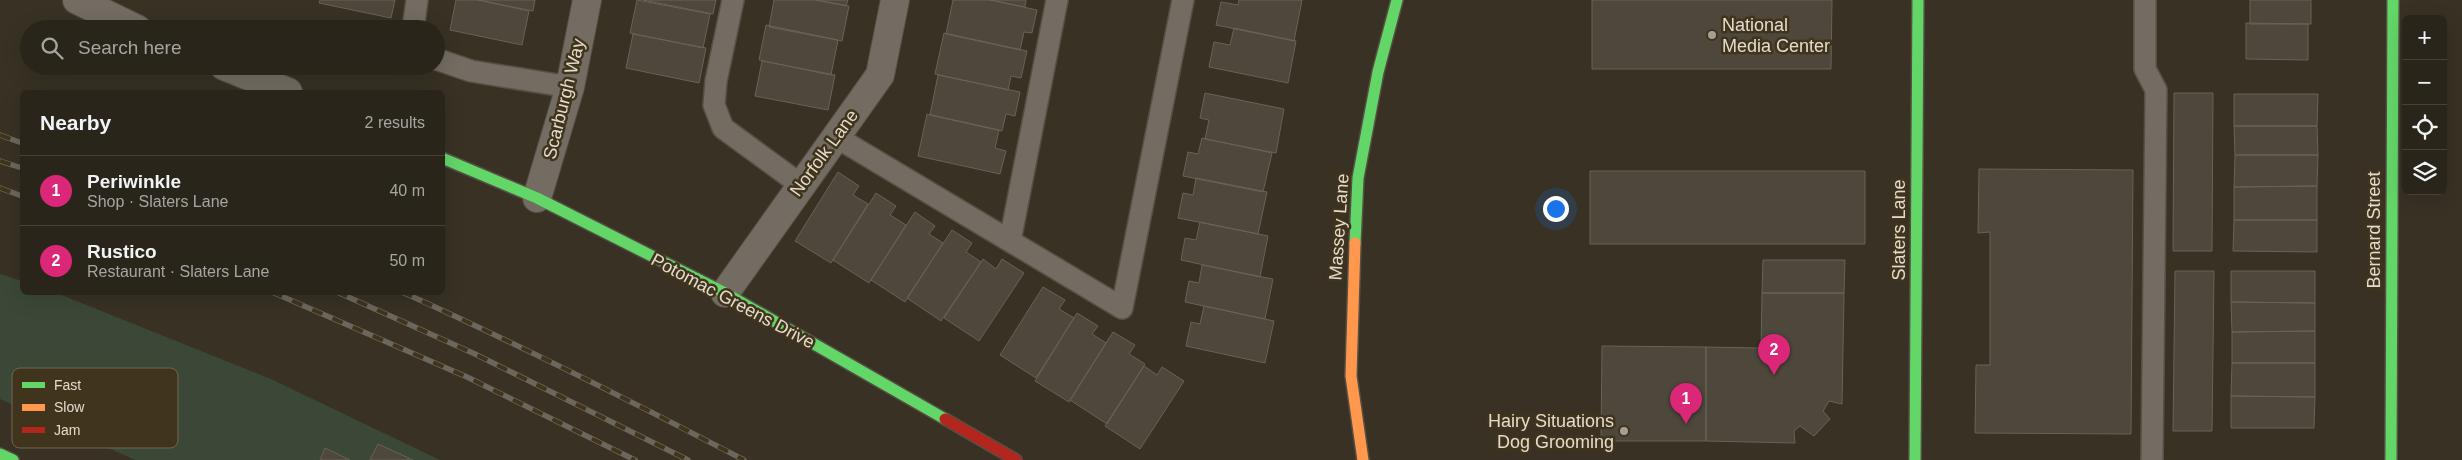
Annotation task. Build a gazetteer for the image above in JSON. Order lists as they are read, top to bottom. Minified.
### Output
{"streets":{"street":["Scarburgh Way","Norfolk Lane","Massey Lane","Slaters Lane","Bernard Street","Potomac Greens Drive"]},"crossings":[["Scarburgh Way","Potomac Greens Drive"],["Norfolk Lane","Potomac Greens Drive"]],"places":["National Media Center","Hairy Situations Dog Grooming"],"legend":["Fast","Slow","Jam"],"page":{"map_buttons":["+","−"],"search":"Search here","heading":["Nearby","2 results"],"list":[{"mark":"1","name":"Periwinkle","note":"Shop · Slaters Lane","value":"40 m"},{"mark":"2","name":"Rustico","note":"Restaurant · Slaters Lane","value":"50 m"}],"pins":["2","1"]}}
